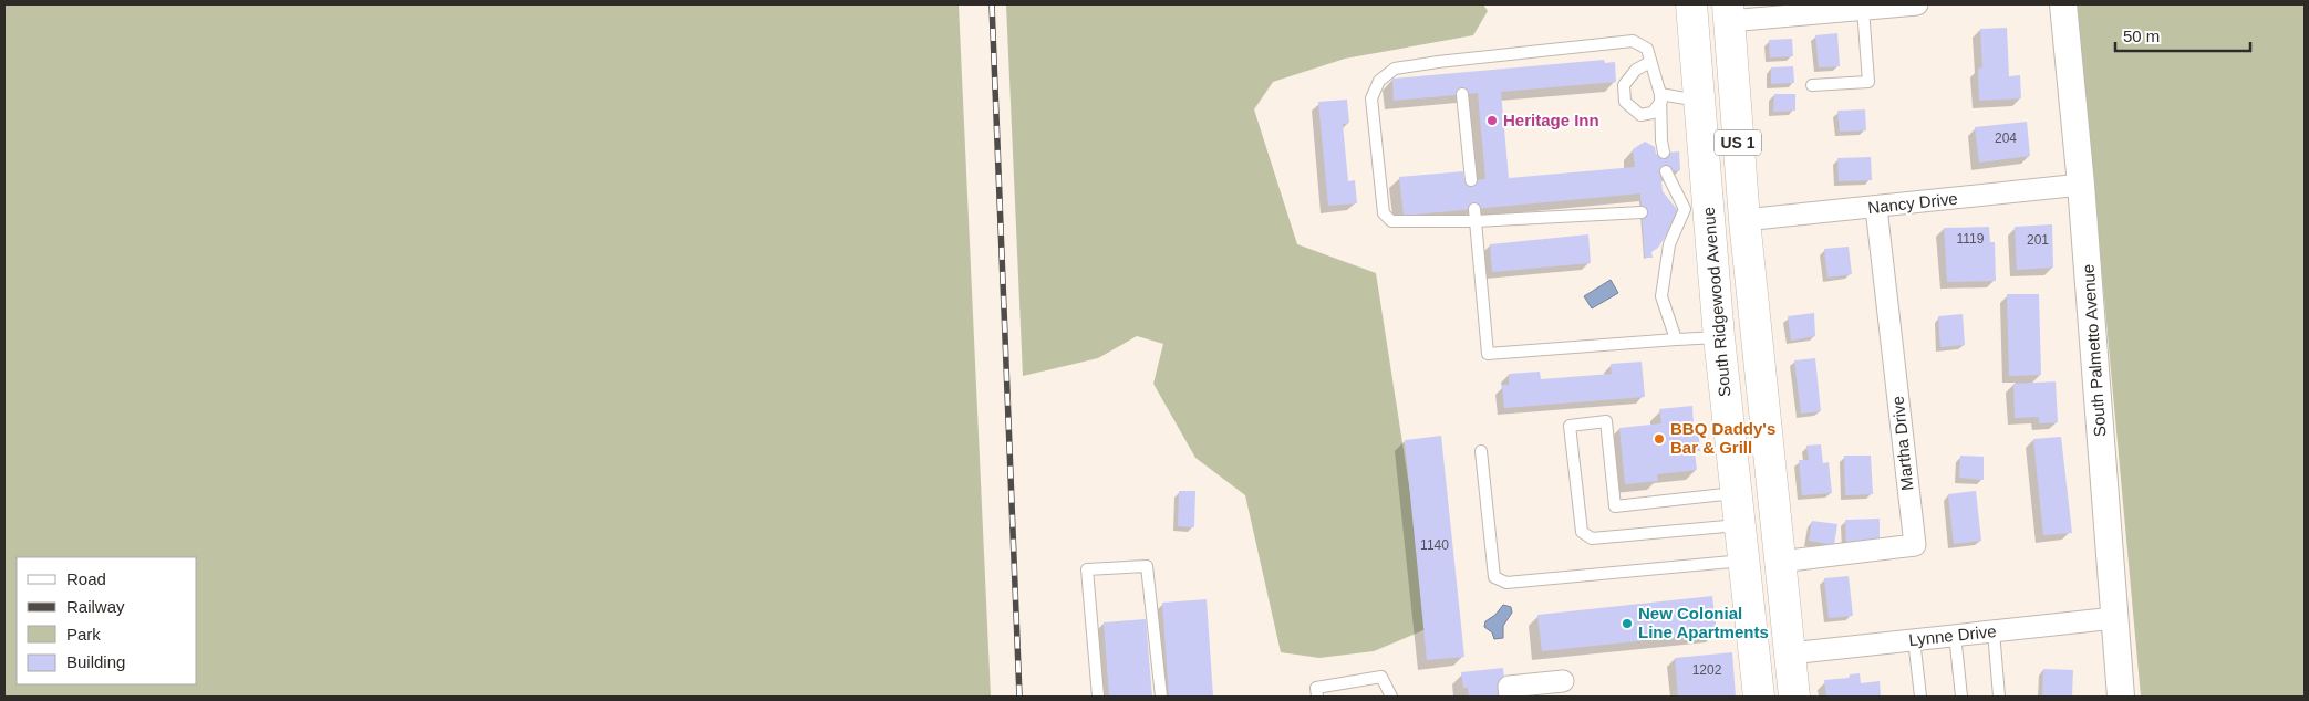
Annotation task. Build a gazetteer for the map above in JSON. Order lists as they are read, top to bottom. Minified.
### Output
{"streets":{"main road":["US 1","South Ridgewood Avenue"],"street":["Nancy Drive","South Palmetto Avenue","Martha Drive","Lynne Drive"]},"crossings":[["Nancy Drive","South Ridgewood Avenue"],["Nancy Drive","South Palmetto Avenue"],["Nancy Drive","Martha Drive"],["South Ridgewood Avenue","Martha Drive"],["South Ridgewood Avenue","Lynne Drive"],["South Palmetto Avenue","Lynne Drive"]],"places":["Heritage Inn","BBQ Daddy's Bar & Grill","New Colonial Line Apartments"],"house_numbers":["204","1119","201","1140","1202"],"legend":["Road","Railway","Park","Building"],"scale_bar":"50 m"}
